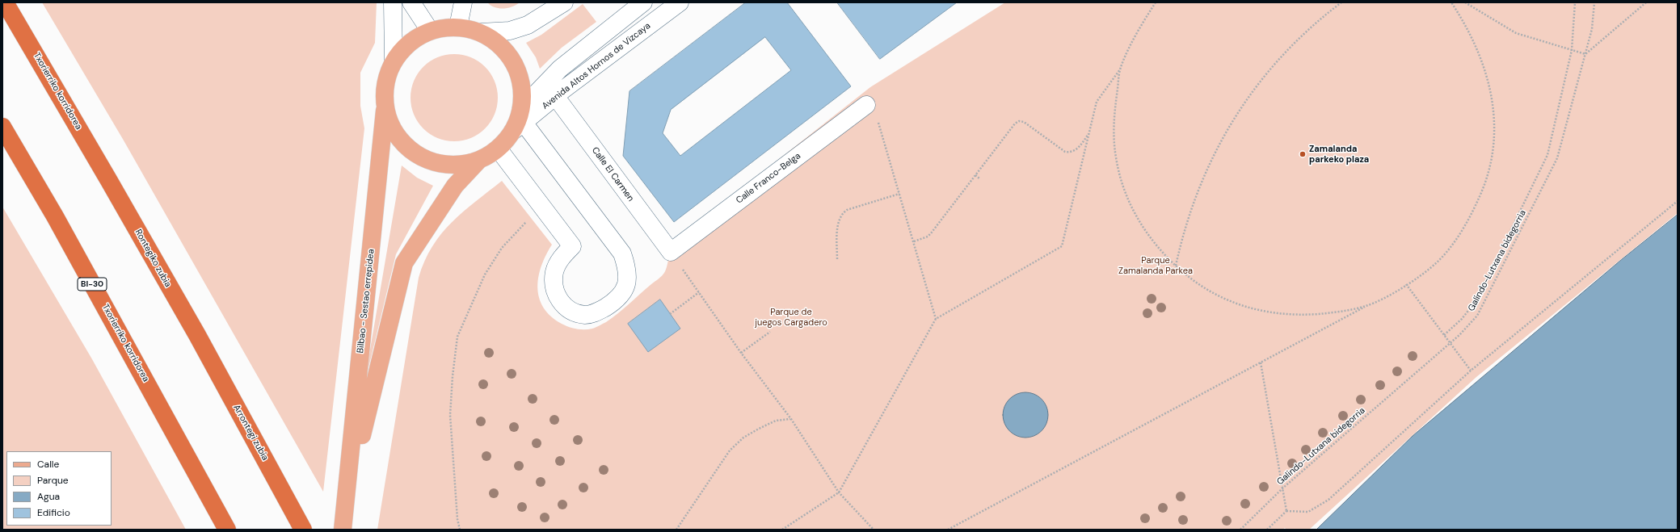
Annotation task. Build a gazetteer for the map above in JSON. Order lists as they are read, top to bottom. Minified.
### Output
{"streets":{"highway":["Txorierriko korridorea","Rontegiko zubia","BI-30","Arrontegi zubia"],"main road":["Bilbao - Sestao errepidea"],"street":["Avenida Altos Hornos de Vizcaya","Calle El Carmen","Calle Franco-Belga"],"path":["Galindo-Lutxana bidegorria"]},"crossings":[["Avenida Altos Hornos de Vizcaya","Calle El Carmen"],["Avenida Altos Hornos de Vizcaya","Bilbao - Sestao errepidea"],["Txorierriko korridorea","Rontegiko zubia"],["Calle El Carmen","Calle Franco-Belga"],["Rontegiko zubia","Arrontegi zubia"]],"parks":["Parque Zamalanda Parkea","Parque de juegos Cargadero"],"places":["Zamalanda parkeko plaza"],"legend":["Calle","Parque","Agua","Edificio"]}
